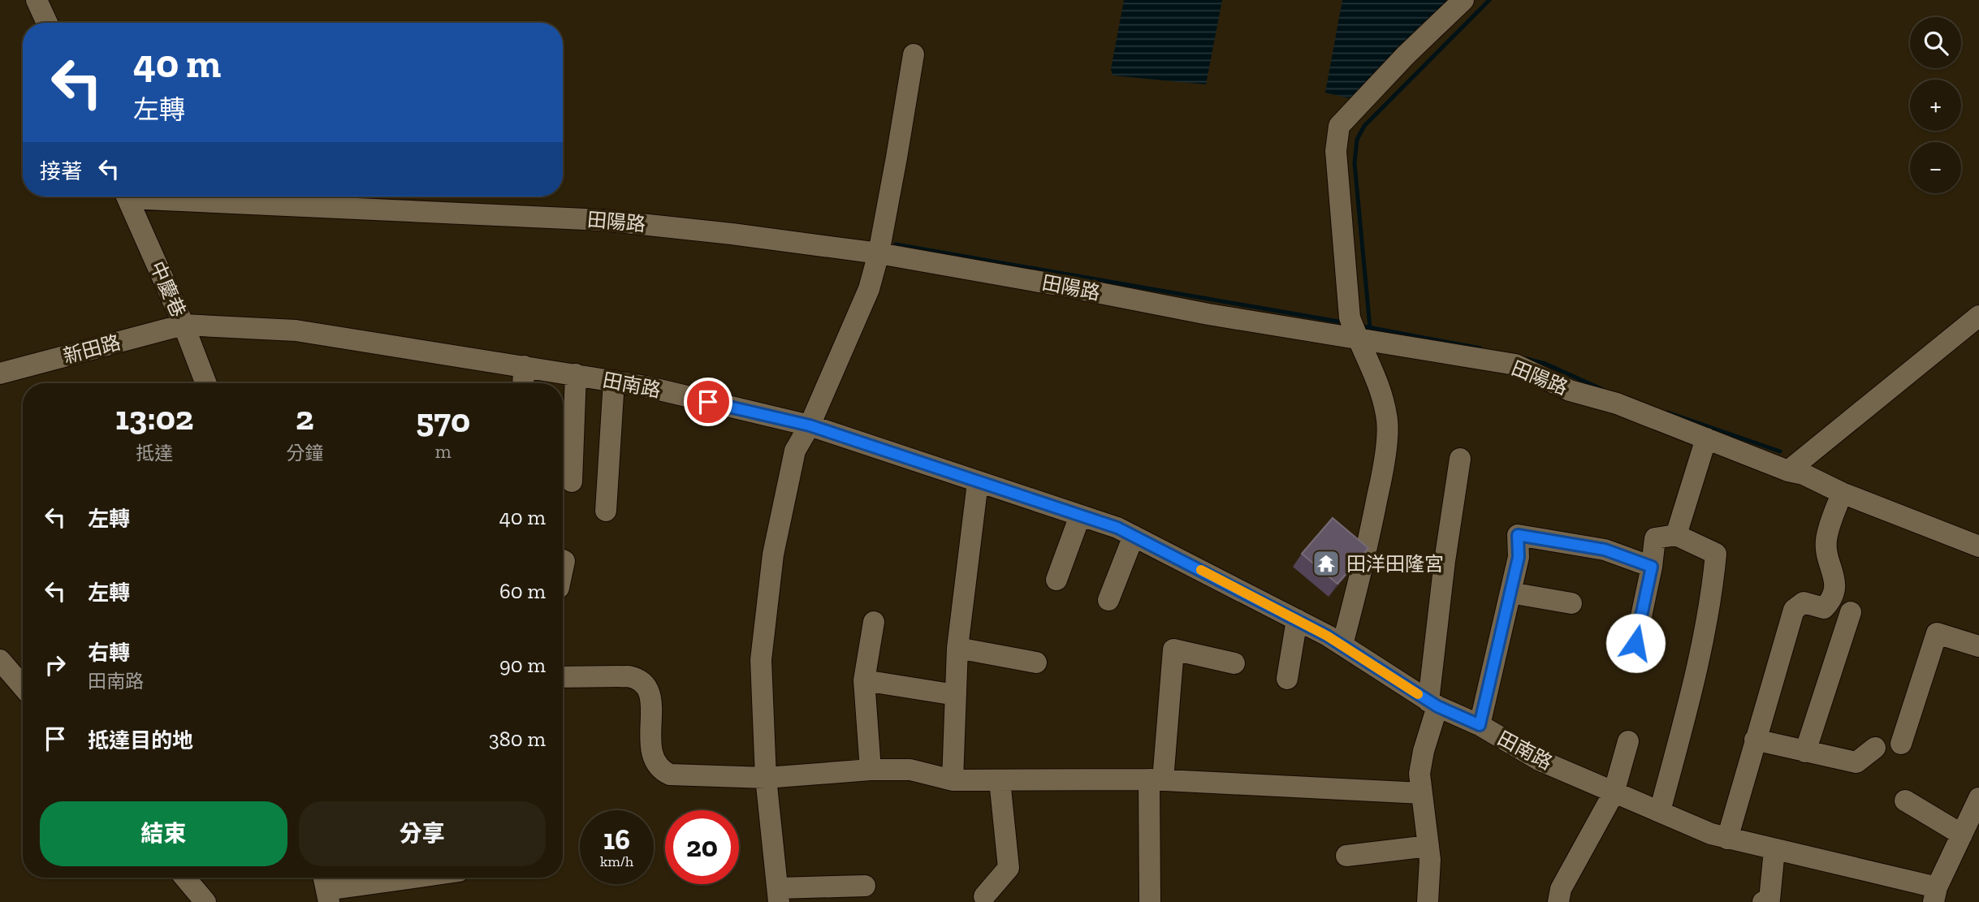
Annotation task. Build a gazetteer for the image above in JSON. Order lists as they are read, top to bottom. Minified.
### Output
{"streets":{"street":["田陽路","中慶巷","新田路","田南路"]},"crossings":[["中慶巷","新田路"],["中慶巷","田南路"],["新田路","田南路"]],"places":{"temple":["田洋田隆宮"]},"page":{"map_buttons":["+","−"],"turn":["40 m","左轉"],"then":"接著","eta":["13:02","抵達","2","分鐘","570","m"],"list":[{"name":"左轉","value":"40 m"},{"name":"左轉","value":"60 m"},{"name":"右轉","note":"田南路","value":"90 m"},{"name":"抵達目的地","value":"380 m"}],"buttons":["結束","分享"],"speed":"16 km/h","limit":"20"}}
